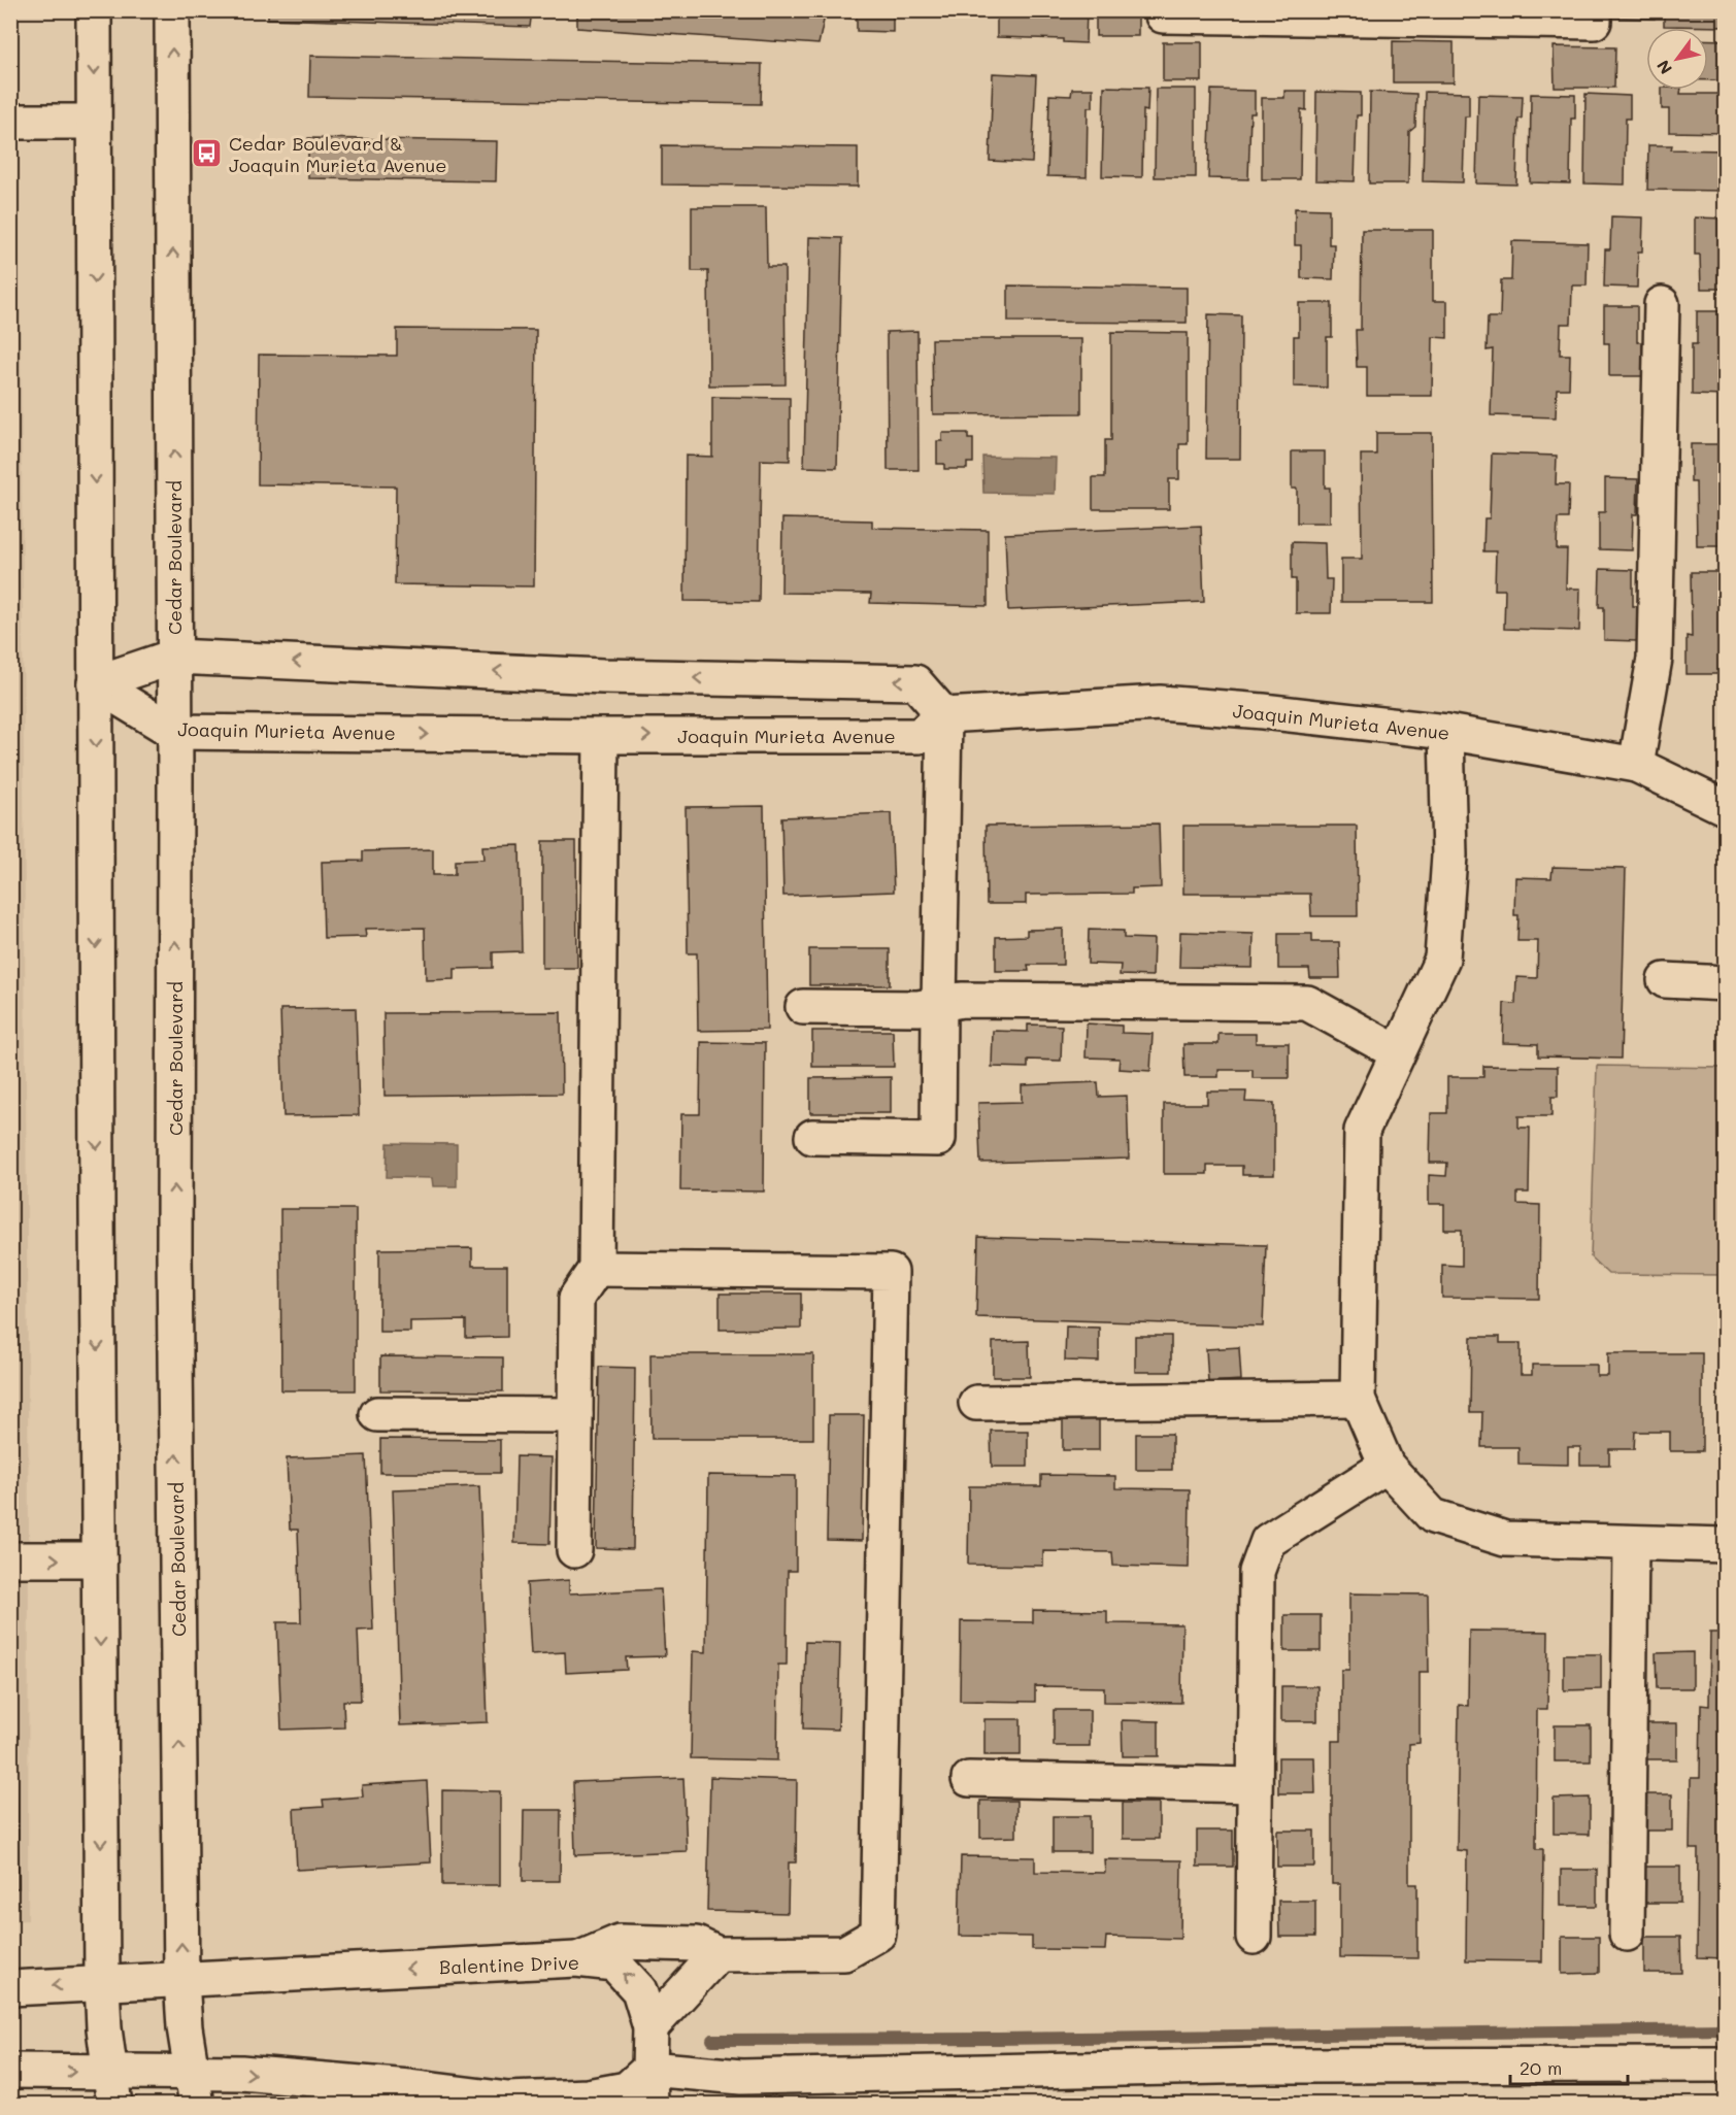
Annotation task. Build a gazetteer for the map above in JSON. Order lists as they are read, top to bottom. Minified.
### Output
{"streets":{"street":["Cedar Boulevard","Joaquin Murieta Avenue","Balentine Drive"]},"crossings":[["Cedar Boulevard","Joaquin Murieta Avenue"],["Cedar Boulevard","Balentine Drive"]],"places":{"bus stop":["Cedar Boulevard & Joaquin Murieta Avenue"]},"scale_bar":"20 m","north":"bottom left"}
